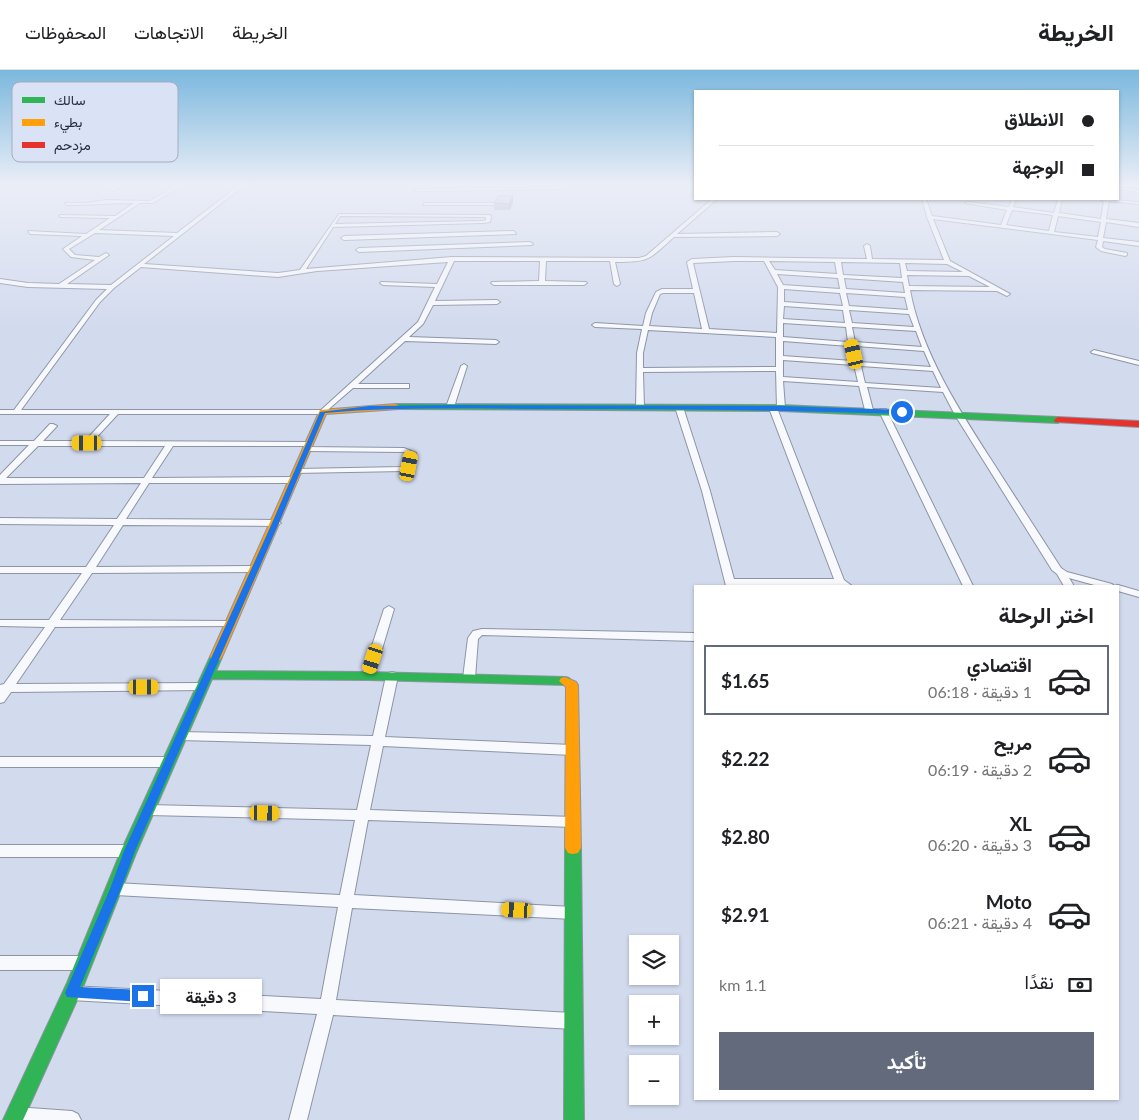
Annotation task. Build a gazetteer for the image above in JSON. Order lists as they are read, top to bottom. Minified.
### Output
{"legend":["سالك","بطيء","مزدحم"],"page":{"header":"الخريطة","nav":["الخريطة","الاتجاهات","المحفوظات"],"banner":["الانطلاق","الوجهة"],"heading":"اختر الرحلة","list":[{"name":"اقتصادي","note":"1 دقيقة · 06:18","value":"$1.65"},{"name":"مريح","note":"2 دقيقة · 06:19","value":"$2.22"},{"name":"XL","note":"3 دقيقة · 06:20","value":"$2.80"},{"name":"Moto","note":"4 دقيقة · 06:21","value":"$2.91"}],"map_buttons":["+","−"],"pay":["نقدًا","1.1 km"],"bubble":"3 دقيقة","buttons":"تأكيد"}}
